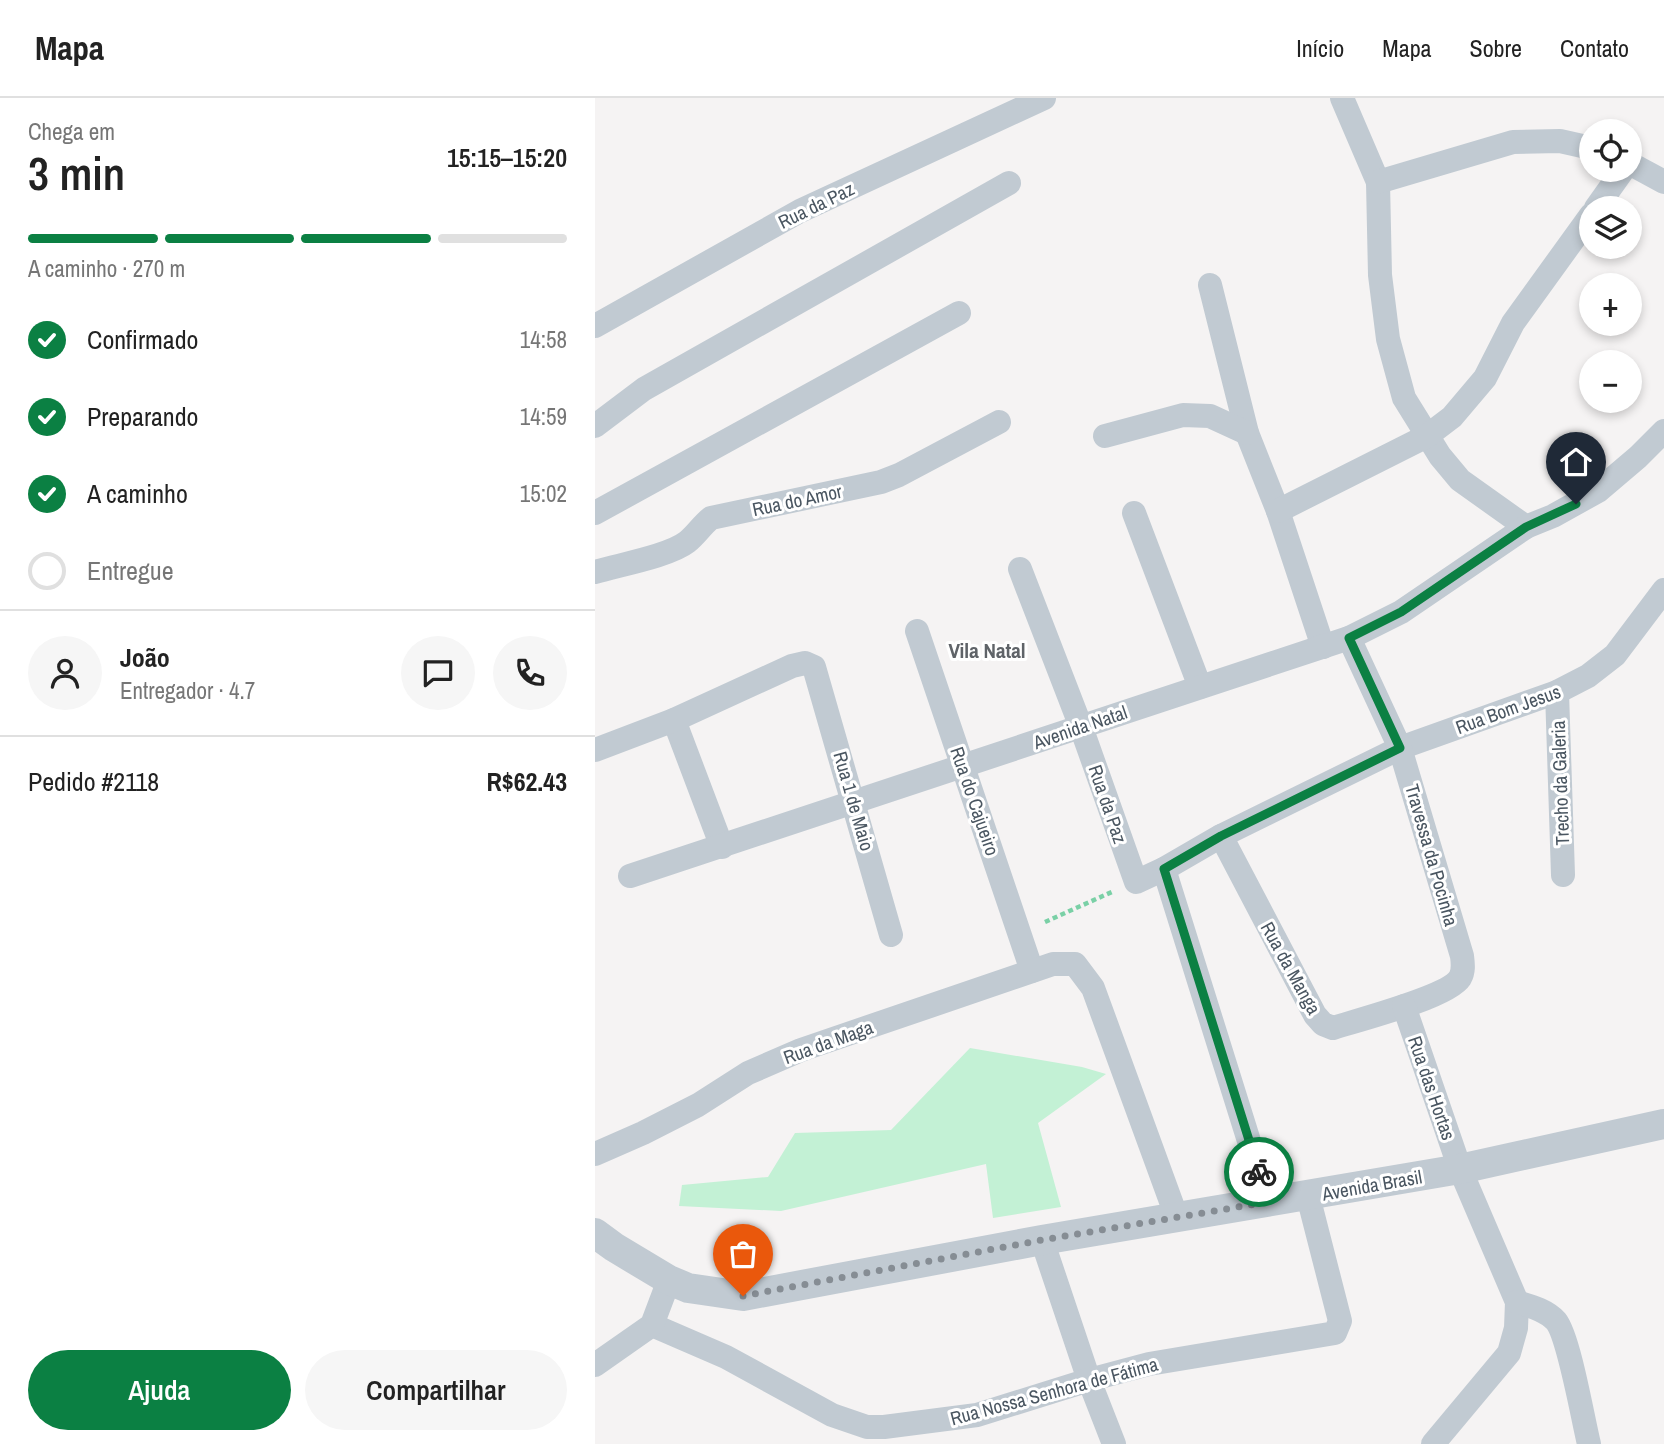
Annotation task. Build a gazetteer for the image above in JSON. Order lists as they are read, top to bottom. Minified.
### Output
{"streets":{"street":["Rua da Paz","Rua do Amor","Rua Bom Jesus","Avenida Natal","Trecho da Galeria","Rua 1 de Maio","Rua do Cajueiro","Travessa da Pocinha","Rua da Manga","Rua da Maga","Rua das Hortas","Avenida Brasil","Rua Nossa Senhora de Fátima"]},"crossings":[["Rua da Paz","Avenida Natal"],["Rua Bom Jesus","Trecho da Galeria"],["Rua Bom Jesus","Travessa da Pocinha"],["Rua Bom Jesus","Rua da Manga"],["Avenida Natal","Rua 1 de Maio"],["Avenida Natal","Rua do Cajueiro"],["Avenida Natal","Travessa da Pocinha"],["Rua do Cajueiro","Rua da Maga"],["Travessa da Pocinha","Rua da Manga"],["Travessa da Pocinha","Rua das Hortas"],["Rua da Manga","Rua das Hortas"],["Rua da Maga","Avenida Brasil"],["Rua das Hortas","Avenida Brasil"],["Avenida Brasil","Rua Nossa Senhora de Fátima"]],"districts":["Vila Natal"],"page":{"header":"Mapa","nav":["Início","Mapa","Sobre","Contato"],"heading":["3 min","Chega em","15:15–15:20"],"panel":["João","Entregador · 4.7","Pedido #2118","R$62.43"],"map_buttons":["+","−"],"bar":"A caminho · 270 m","list":[["Confirmado","14:58"],["Preparando","14:59"],["A caminho","15:02"],"Entregue"],"buttons":["Ajuda","Compartilhar"]}}
